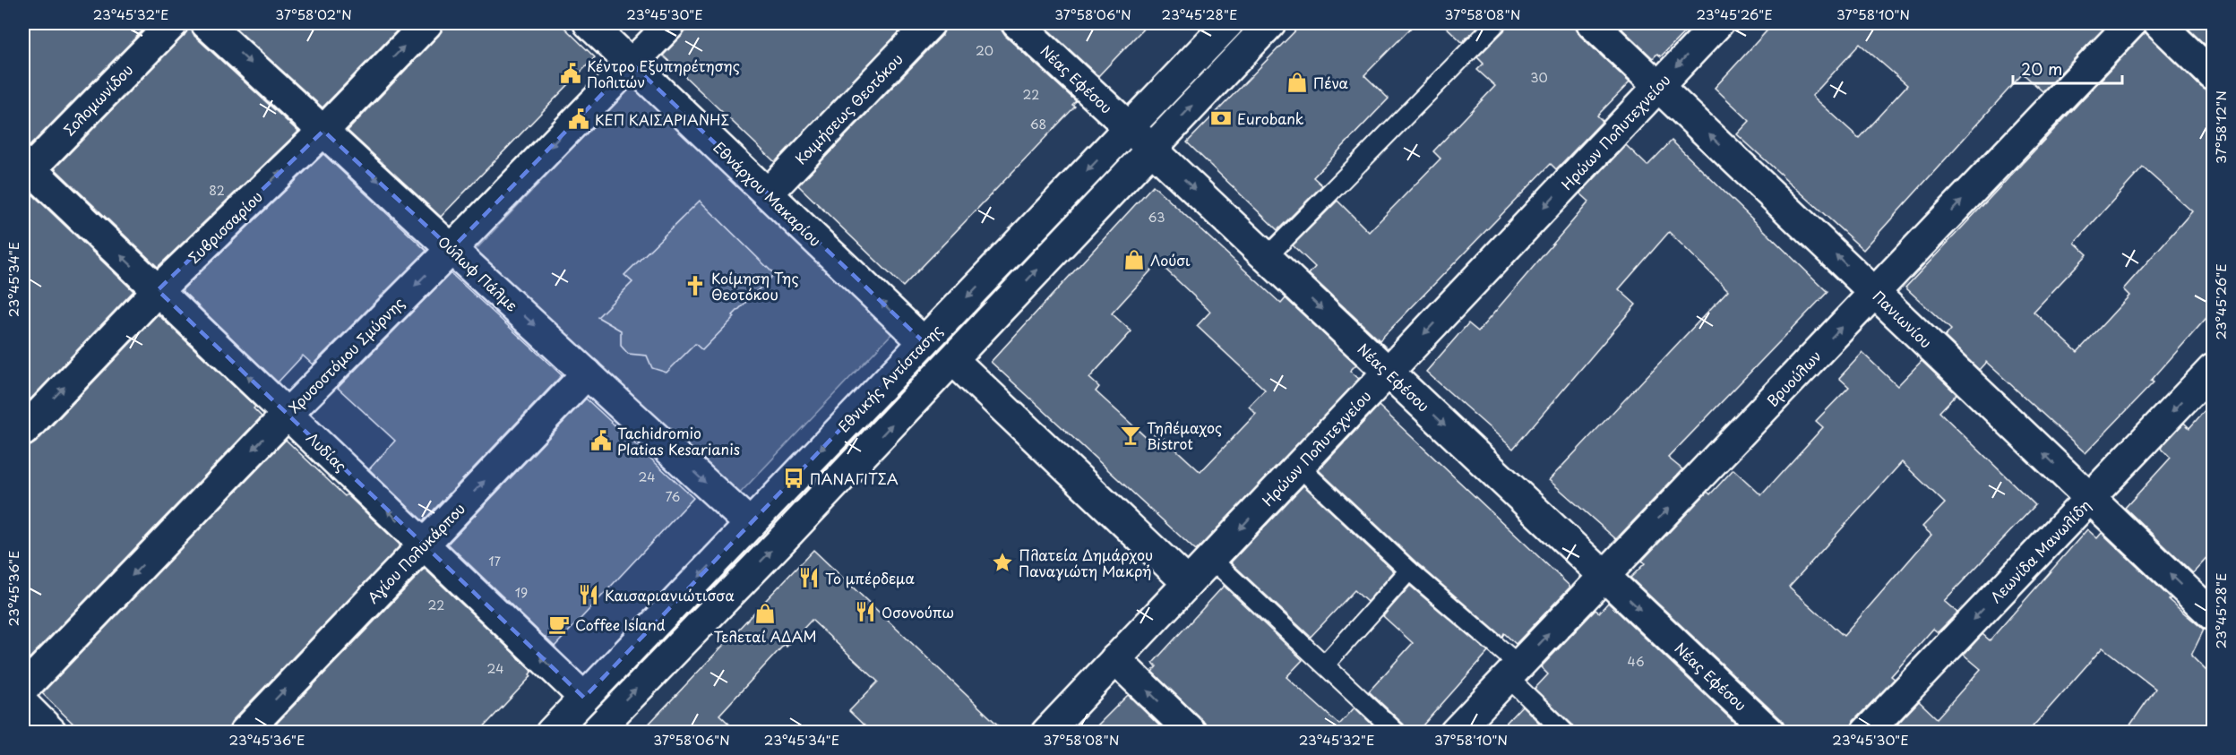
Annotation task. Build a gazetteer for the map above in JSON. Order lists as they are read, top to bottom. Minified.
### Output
{"streets":{"street":["Νέας Εφέσου","Σολομωνίδου","Κοιμήσεως Θεοτόκου","Ηρώων Πολυτεχνείου","Εθνάρχου Μακαρίου","Συβρισσαρίου","Ούλωφ Πάλμε","Πανιωνίου","Χρυσοστόμου Σμύρνης","Εθνικής Αντίστασης","Βρυούλων","Λυδίας","Λεωνίδα Μανωλίδη","Αγίου Πολυκάρπου"]},"crossings":[["Νέας Εφέσου","Ηρώων Πολυτεχνείου"],["Νέας Εφέσου","Εθνικής Αντίστασης"],["Νέας Εφέσου","Βρυούλων"],["Σολομωνίδου","Λυδίας"],["Κοιμήσεως Θεοτόκου","Εθνάρχου Μακαρίου"],["Ηρώων Πολυτεχνείου","Πανιωνίου"],["Εθνάρχου Μακαρίου","Χρυσοστόμου Σμύρνης"],["Εθνάρχου Μακαρίου","Εθνικής Αντίστασης"],["Συβρισσαρίου","Ούλωφ Πάλμε"],["Συβρισσαρίου","Λυδίας"],["Ούλωφ Πάλμε","Χρυσοστόμου Σμύρνης"],["Ούλωφ Πάλμε","Εθνικής Αντίστασης"],["Ούλωφ Πάλμε","Αγίου Πολυκάρπου"],["Πανιωνίου","Βρυούλων"],["Πανιωνίου","Λεωνίδα Μανωλίδη"],["Χρυσοστόμου Σμύρνης","Λυδίας"],["Εθνικής Αντίστασης","Λυδίας"],["Λυδίας","Αγίου Πολυκάρπου"]],"one_way":["Νέας Εφέσου","Ηρώων Πολυτεχνείου","Εθνάρχου Μακαρίου","Συβρισσαρίου","Ούλωφ Πάλμε","Πανιωνίου","Χρυσοστόμου Σμύρνης","Βρυούλων","Λυδίας","Λεωνίδα Μανωλίδη"],"places":{"public building":["Κέντρο Εξυπηρέτησης Πολιτών","ΚΕΠ ΚΑΙΣΑΡΙΑΝΗΣ","Tachidromio Platias Kesarianis"],"shop":["Πένα","Λούσι","Τελεταί ΑΔΑΜ"],"bank":["Eurobank"],"church":["Κοίμηση Της Θεοτόκου"],"bar":["Τηλέμαχος Bistrot"],"bus stop":["ΠΑΝΑΓΙΤΣΑ"],"place":["Πλατεία Δημάρχου Παναγιώτη Μακρή"],"restaurant":["Το μπέρδεμα","Καισαριανιώτισσα","Οσονούπω"],"cafe":["Coffee Island"]},"house_numbers":["20","30","22","68","82","63","24","76","17","19","22","46","24"],"scale_bar":"20 m","coordinates":["23°45'32\"E","37°58'02\"N","23°45'30\"E","37°58'06\"N","23°45'28\"E","37°58'08\"N","23°45'26\"E","37°58'10\"N","37°58'12\"N","23°45'34\"E","23°45'36\"E"]}
